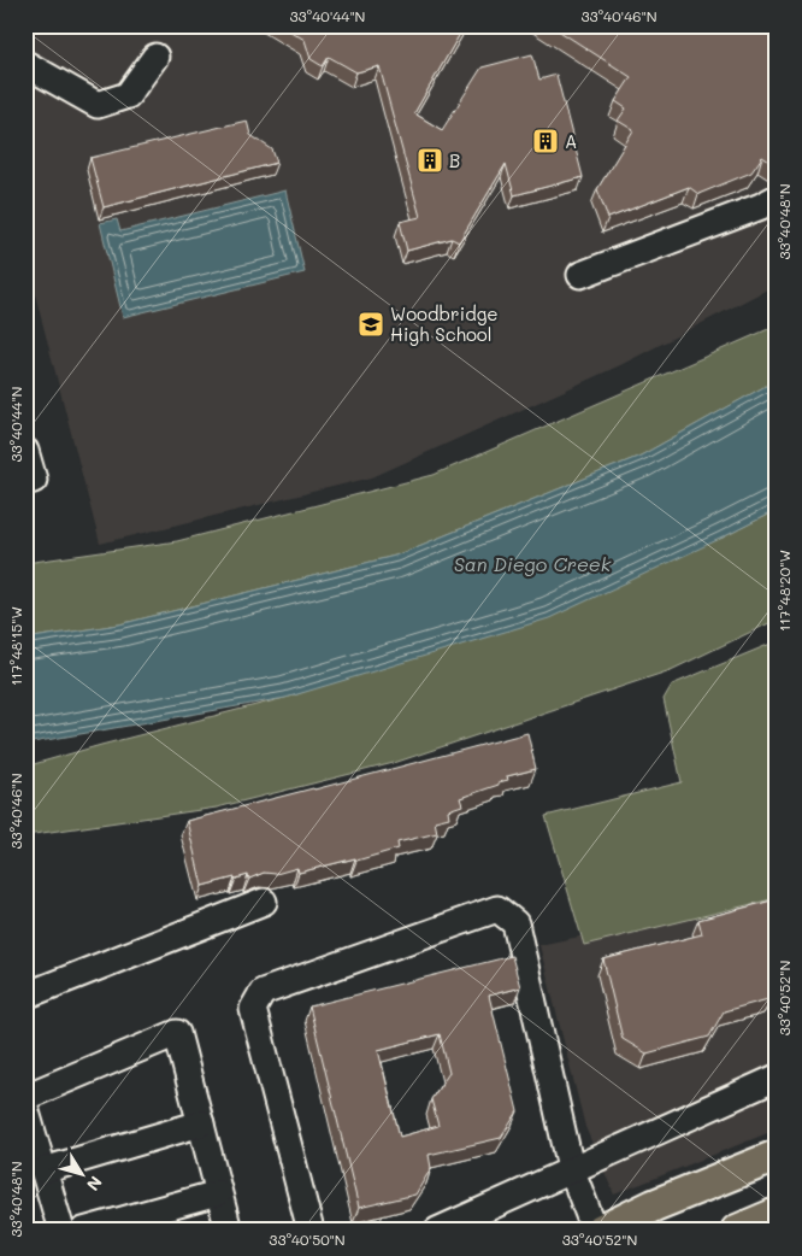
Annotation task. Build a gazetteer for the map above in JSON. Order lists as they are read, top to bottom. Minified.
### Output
{"water":["San Diego Creek"],"places":{"building":["A","B"],"school or university":["Woodbridge High School"]},"north":"bottom right","coordinates":["33°40'44\"N","33°40'46\"N","33°40'48\"N","117°48'20\"W","117°48'15\"W","33°40'52\"N","33°40'50\"N"]}
